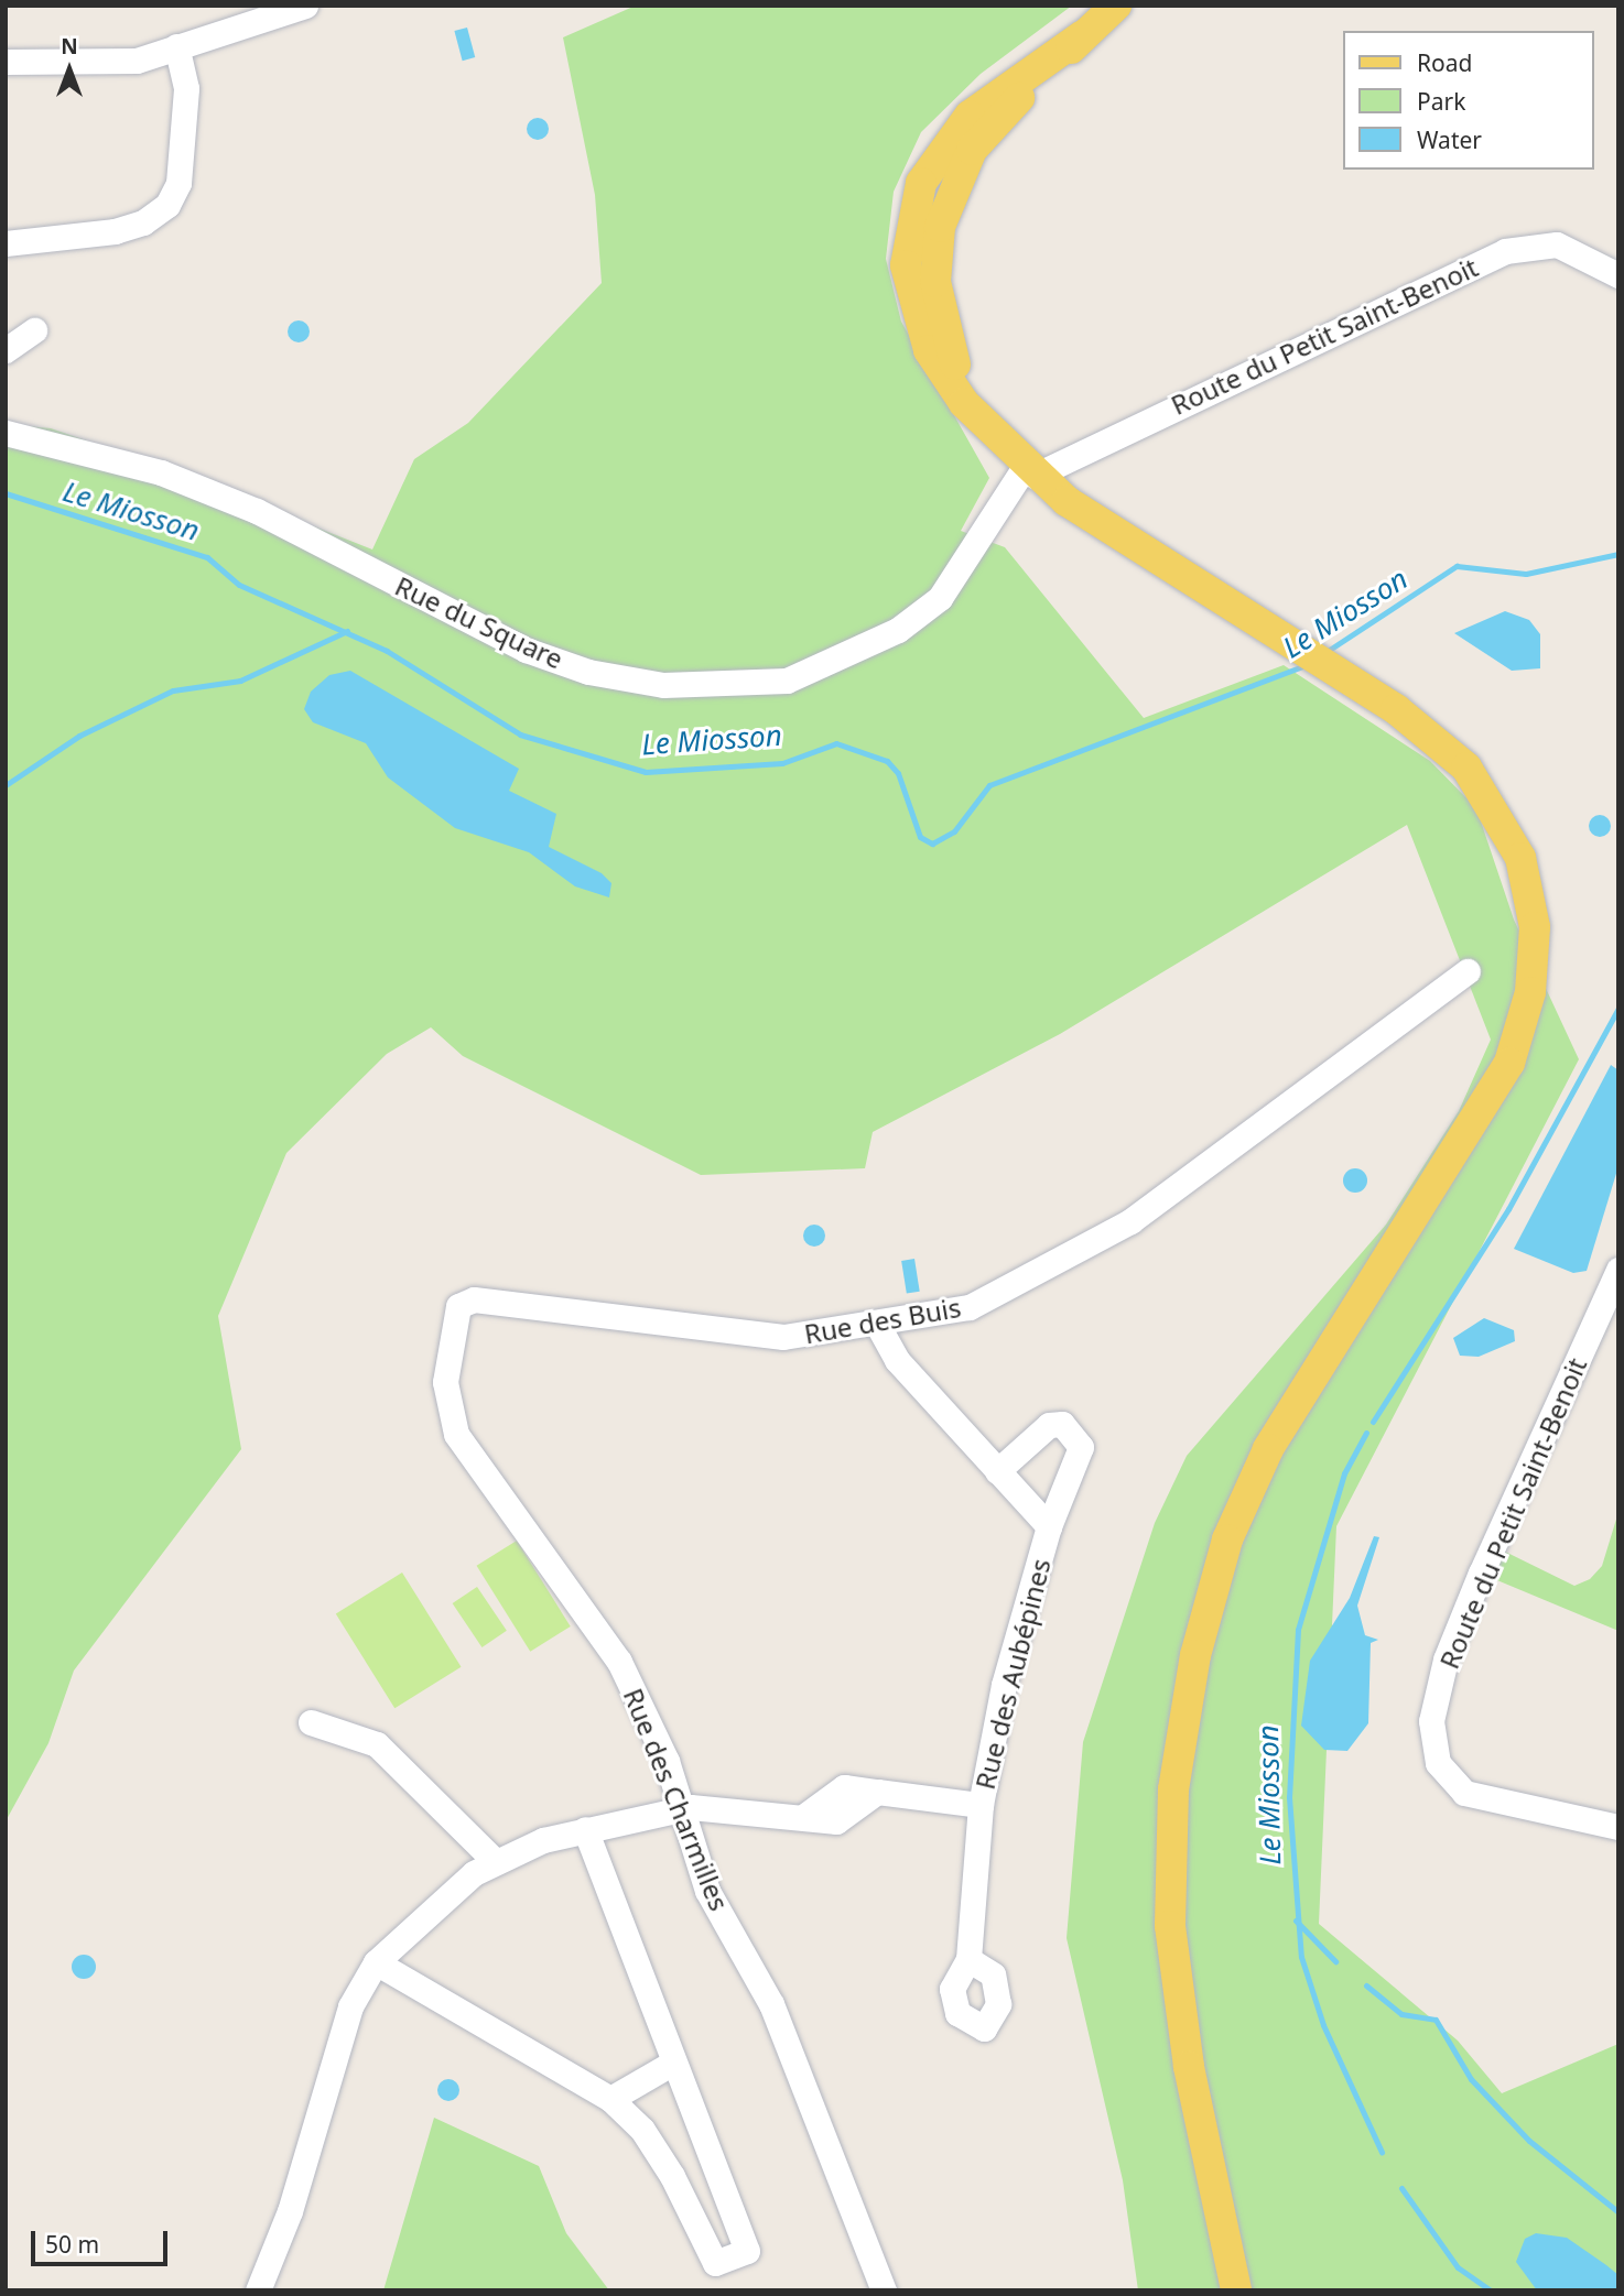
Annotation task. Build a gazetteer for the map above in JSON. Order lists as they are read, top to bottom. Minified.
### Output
{"streets":{"street":["Route du Petit Saint-Benoit","Rue du Square","Rue des Buis","Rue des Aubépines","Rue des Charmilles"]},"crossings":[["Route du Petit Saint-Benoit","Rue du Square"],["Rue des Buis","Rue des Aubépines"],["Rue des Buis","Rue des Charmilles"]],"water":["Le Miosson"],"legend":["Road","Park","Water"],"scale_bar":"50 m","north":"top"}
